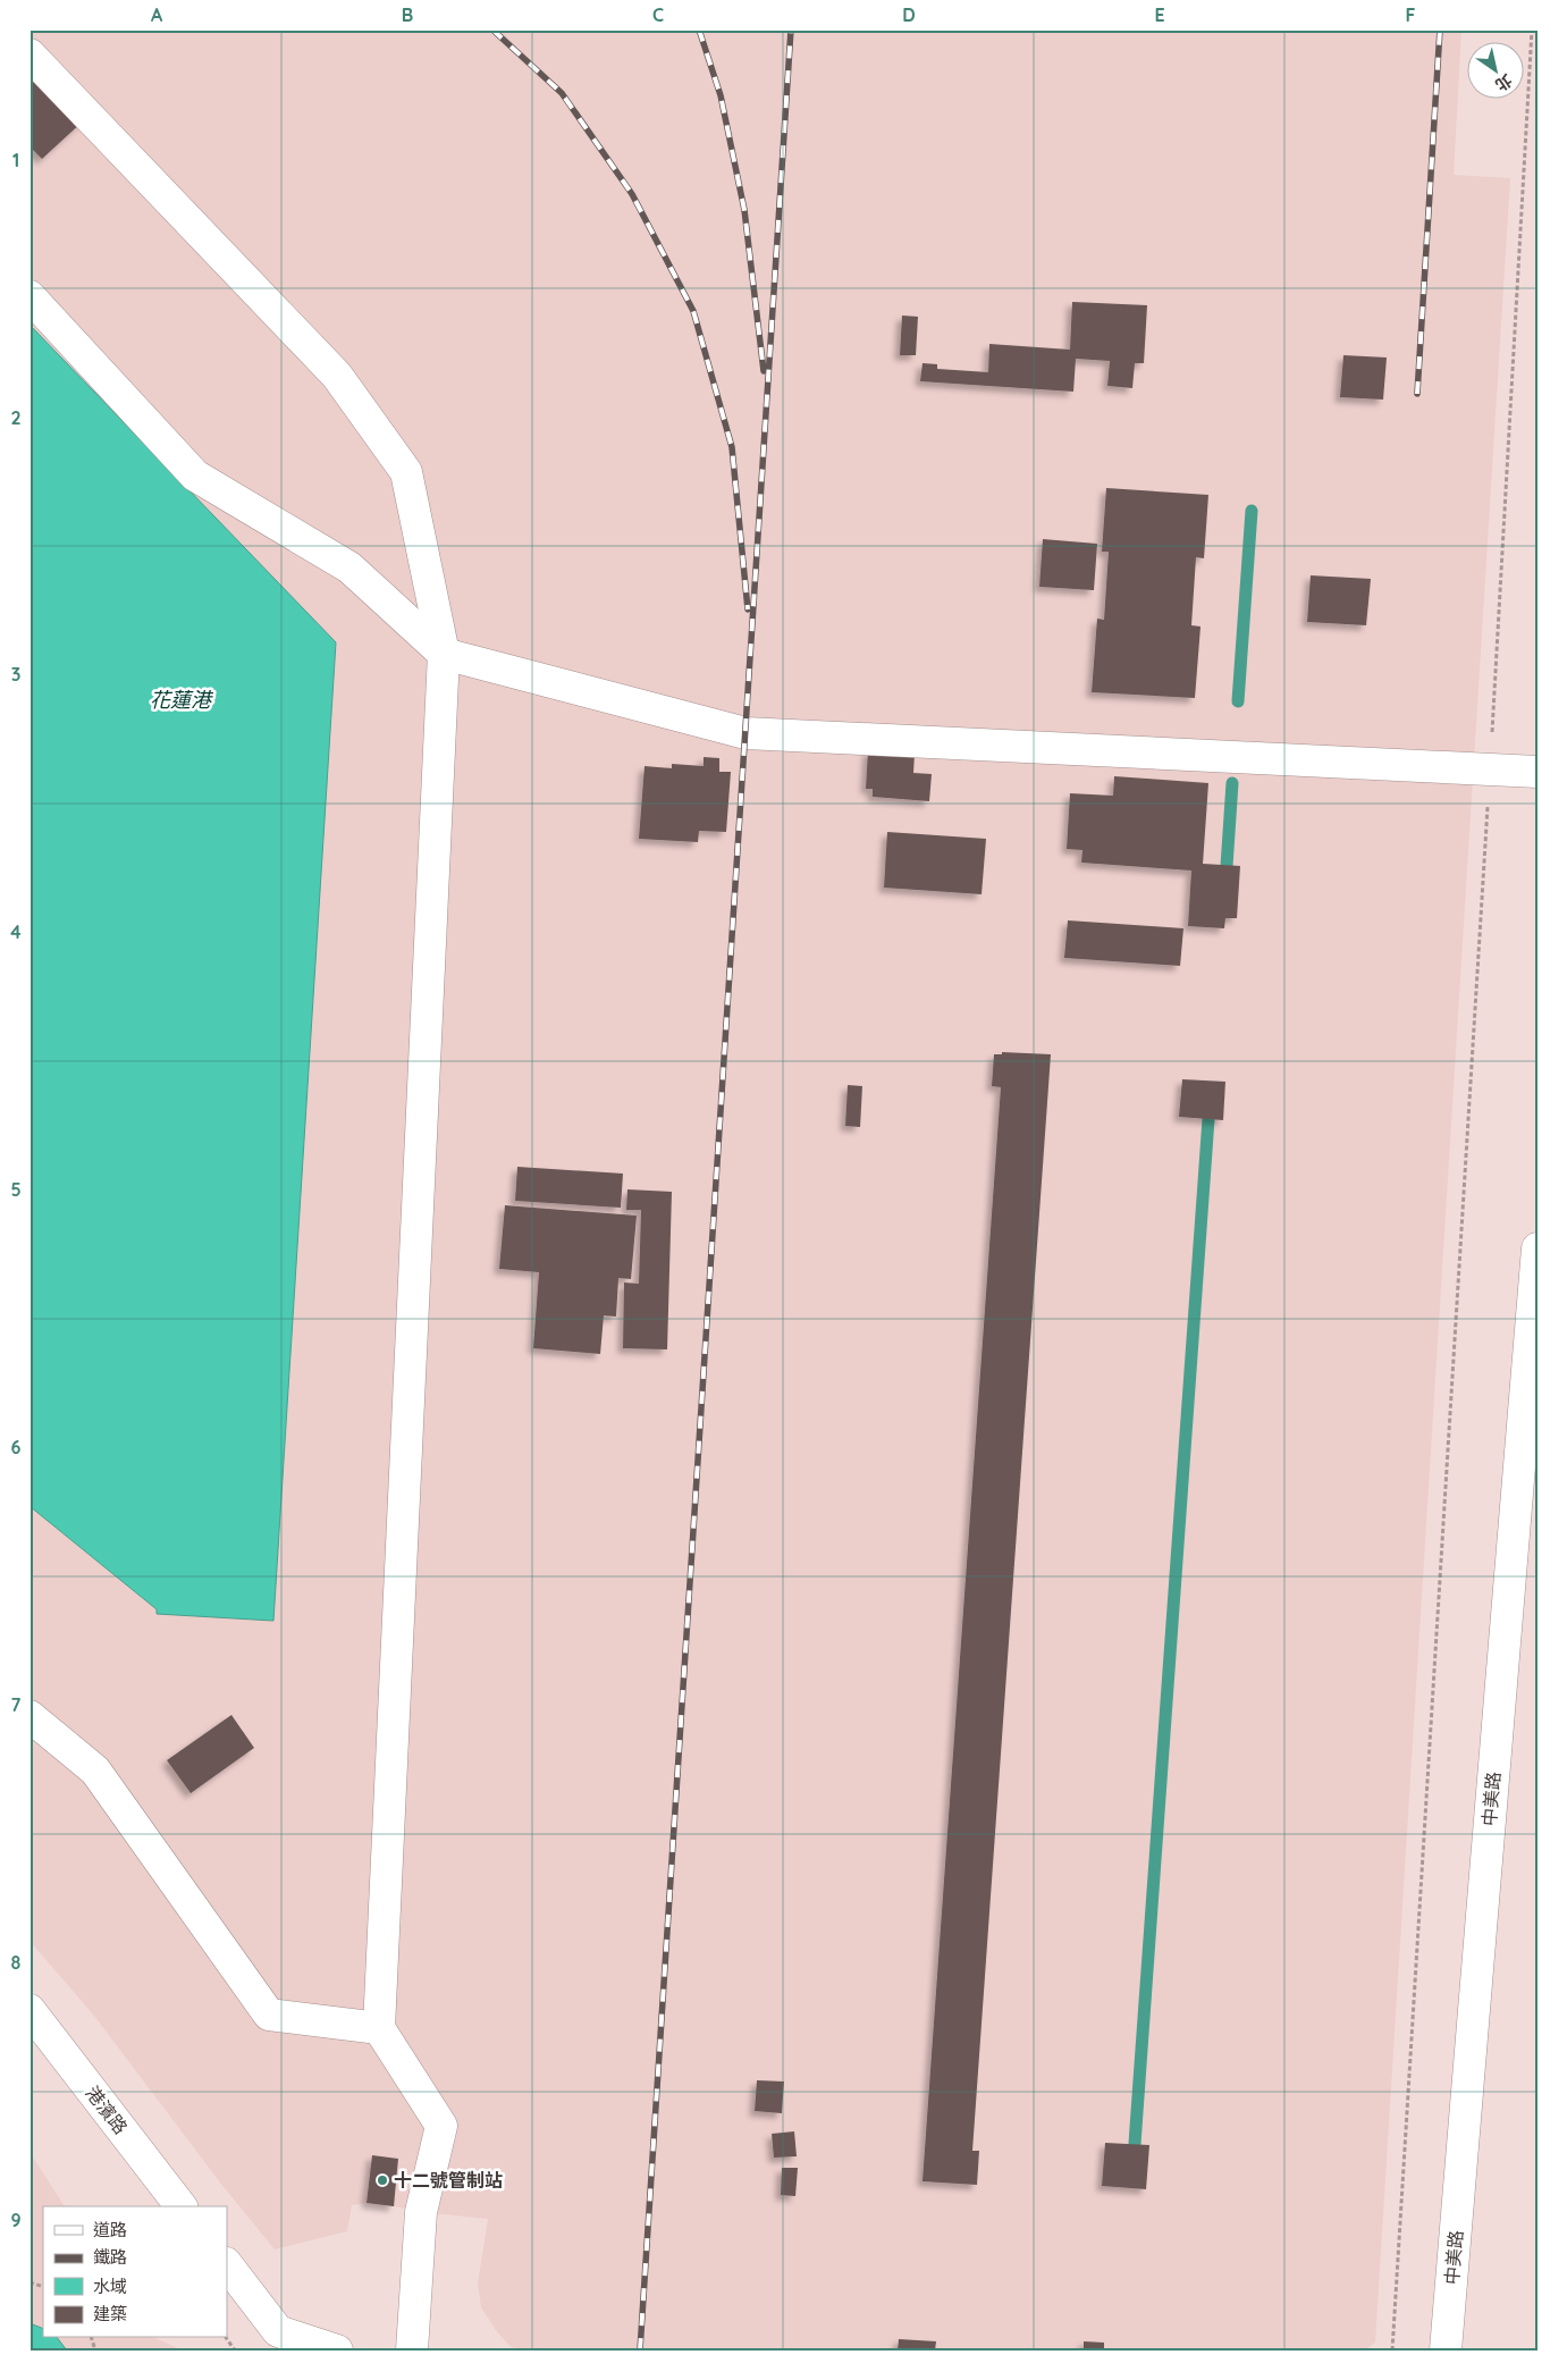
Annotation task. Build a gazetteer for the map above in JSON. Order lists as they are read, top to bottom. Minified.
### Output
{"streets":{"main road":["中美路","港濱路"]},"water":["花蓮港"],"places":["十二號管制站"],"legend":["道路","鐵路","水域","建築"],"north":"bottom right","grid":{"columns":["A","B","C","D","E","F"],"rows":["1","2","3","4","5","6","7","8","9"]}}
